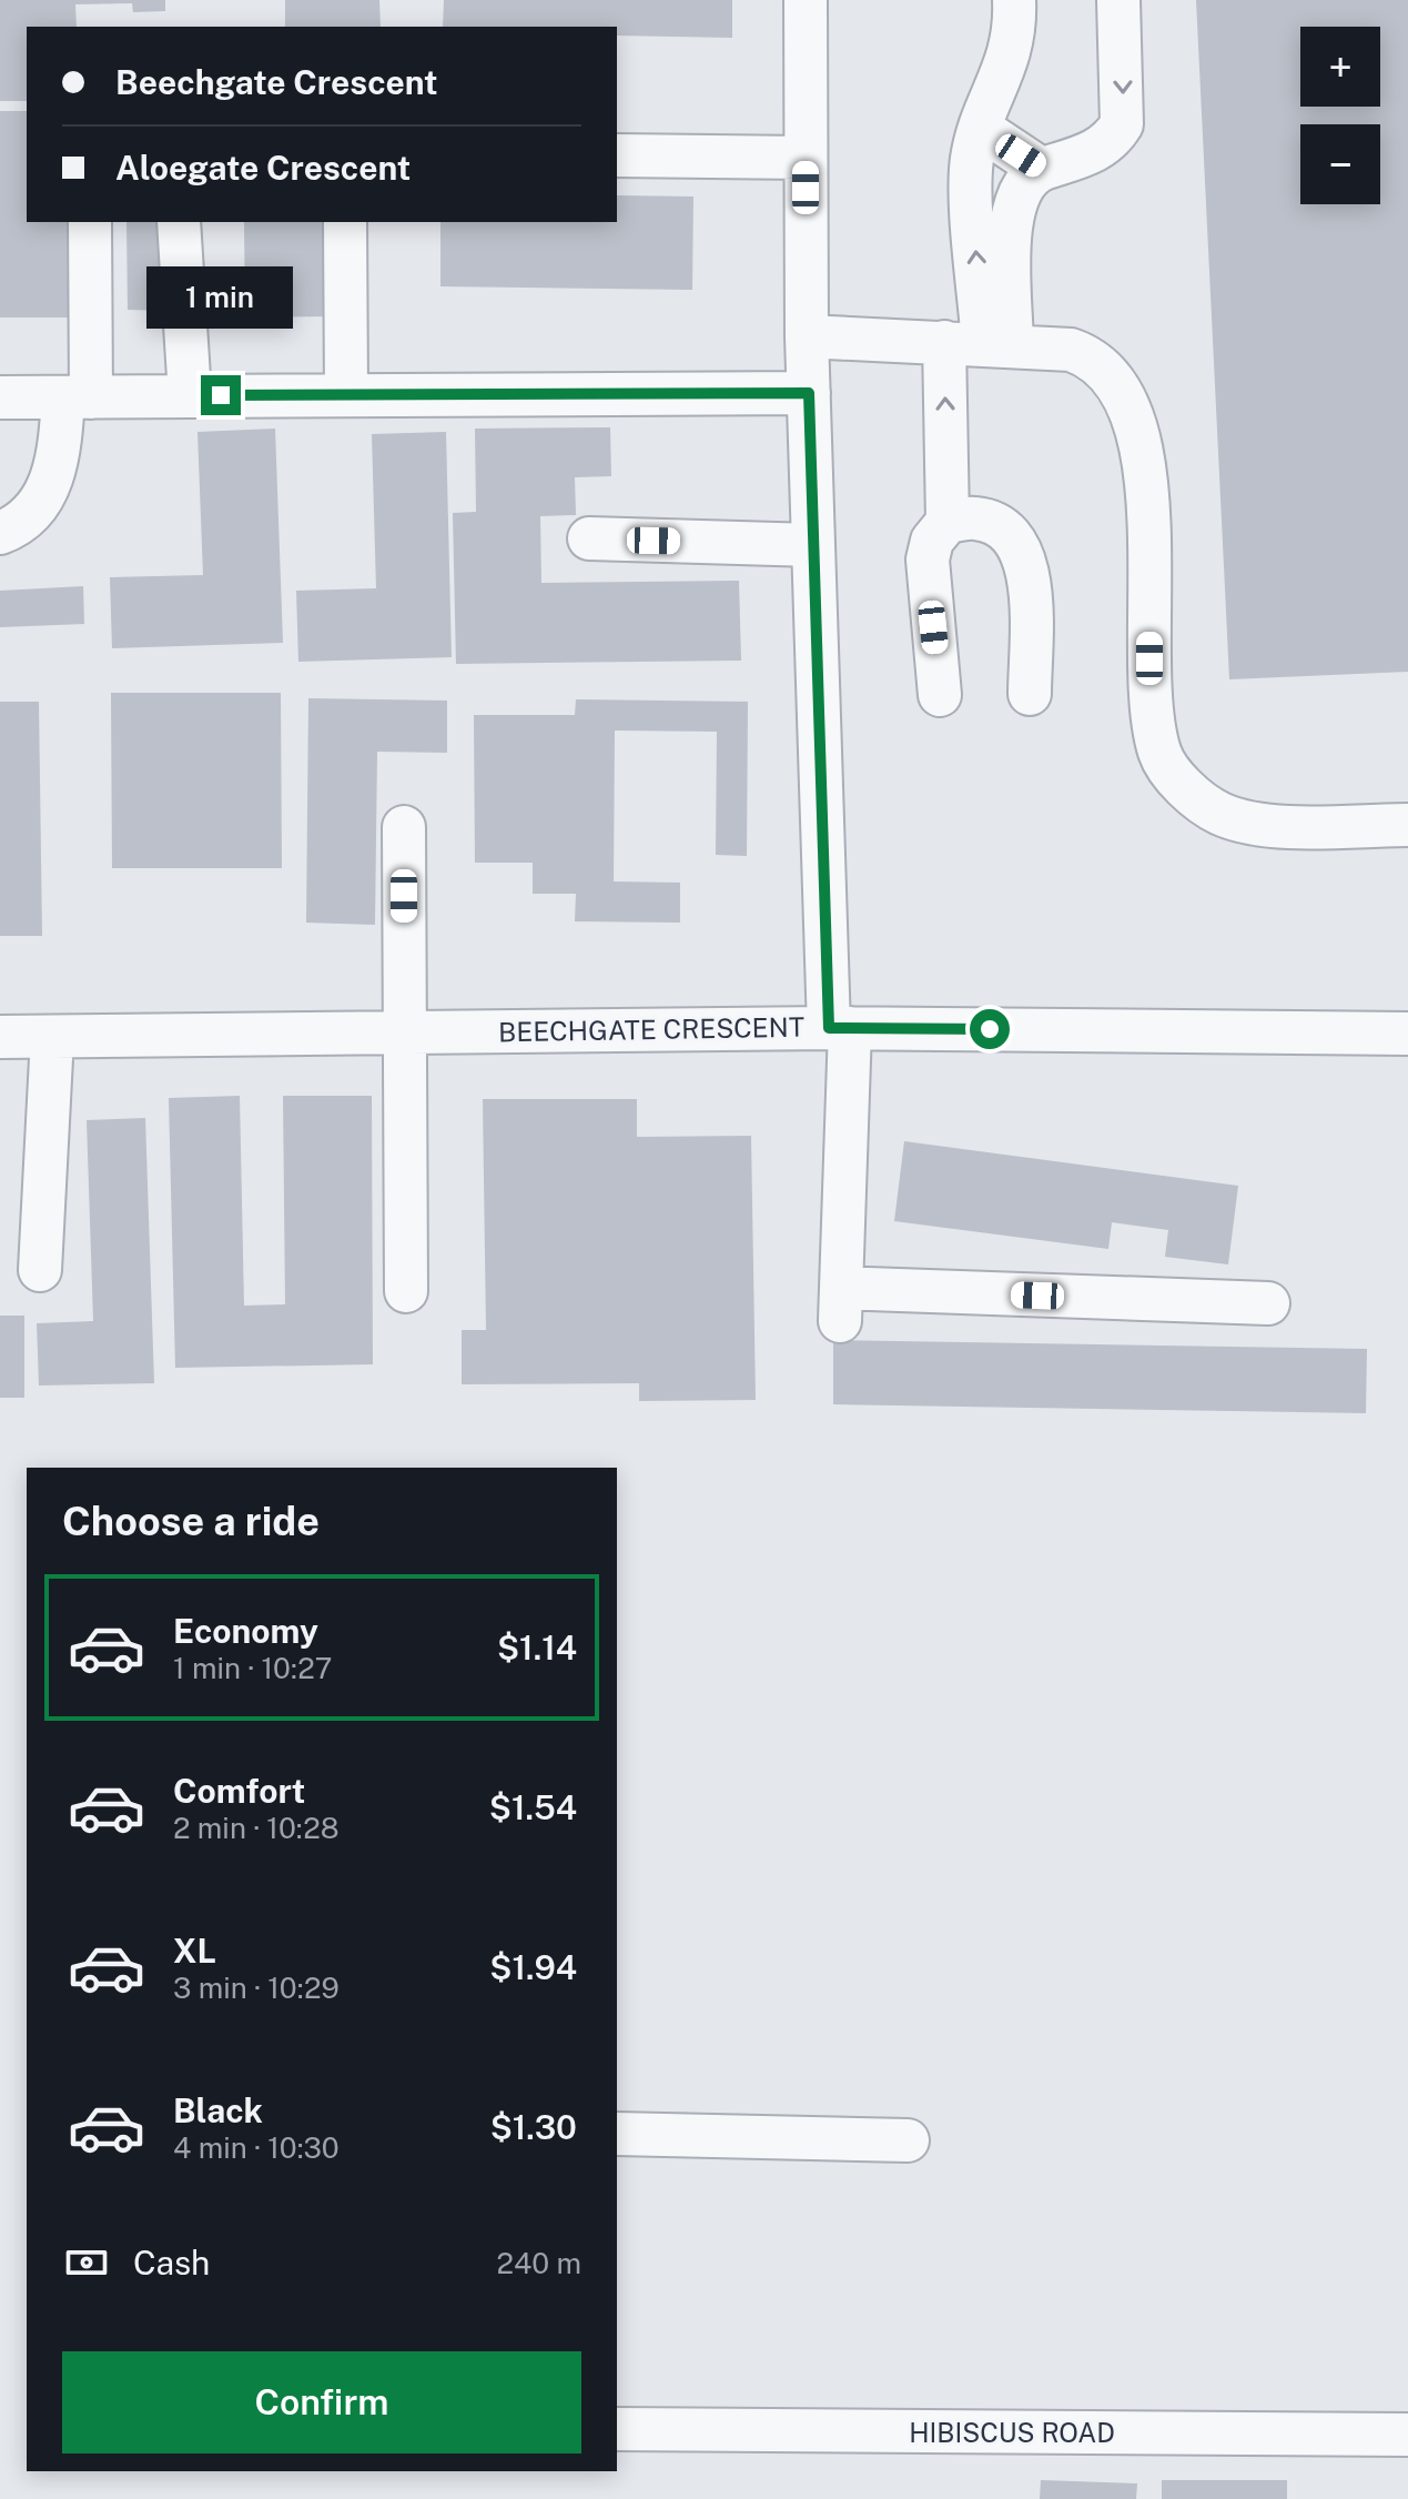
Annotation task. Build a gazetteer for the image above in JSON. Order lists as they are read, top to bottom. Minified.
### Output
{"streets":{"lane":["BEECHGATE CRESCENT","HIBISCUS ROAD"]},"page":{"map_buttons":["+","−"],"banner":["Beechgate Crescent","Aloegate Crescent"],"bubble":"1 min","heading":"Choose a ride","list":[{"name":"Economy","note":"1 min · 10:27","value":"$1.14"},{"name":"Comfort","note":"2 min · 10:28","value":"$1.54"},{"name":"XL","note":"3 min · 10:29","value":"$1.94"},{"name":"Black","note":"4 min · 10:30","value":"$1.30"}],"pay":["Cash","240 m"],"buttons":"Confirm"}}
